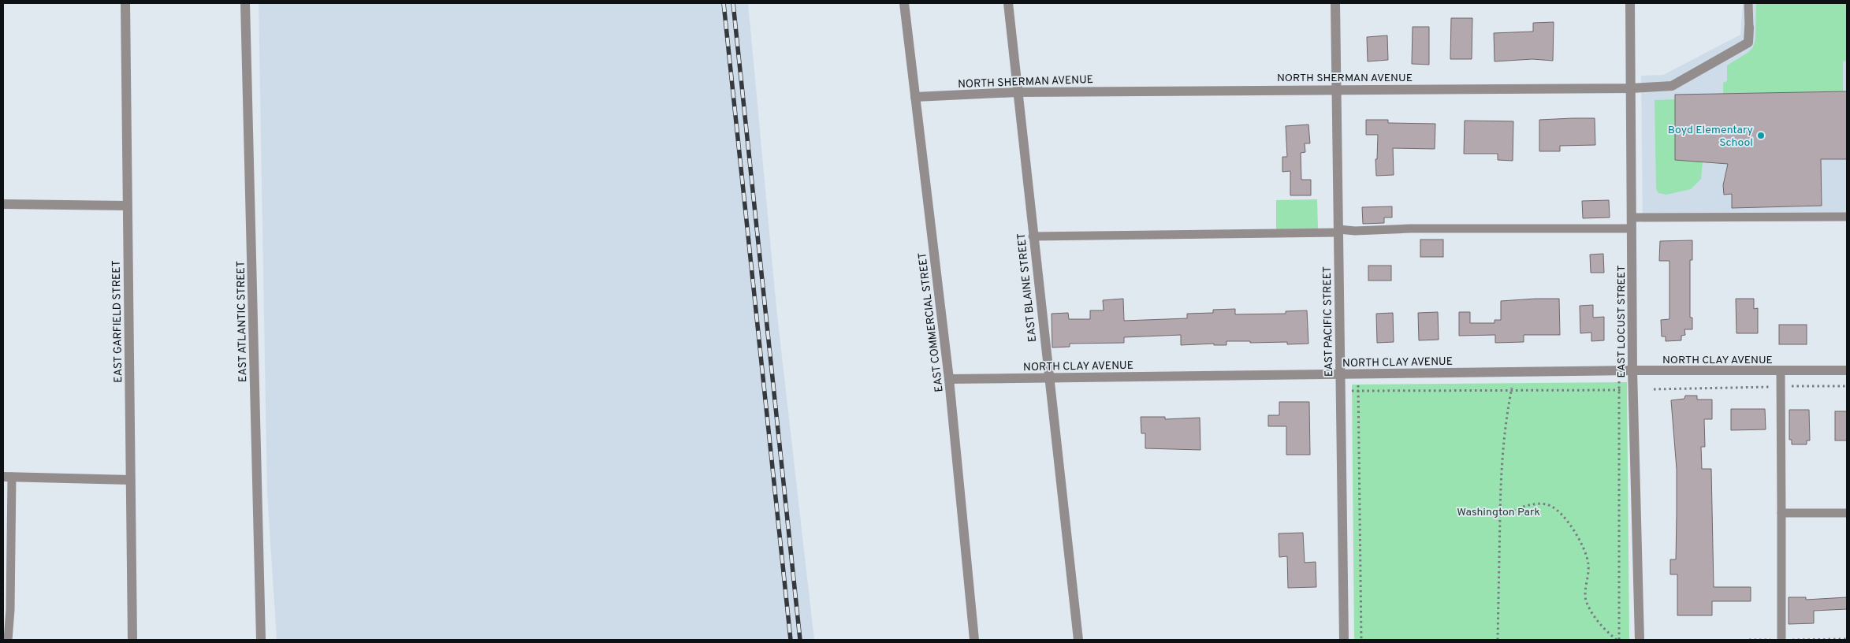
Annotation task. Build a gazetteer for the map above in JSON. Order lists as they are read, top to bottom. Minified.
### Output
{"streets":{"street":["NORTH SHERMAN AVENUE","EAST BLAINE STREET","EAST GARFIELD STREET","EAST ATLANTIC STREET","EAST PACIFIC STREET","EAST LOCUST STREET","EAST COMMERCIAL STREET","NORTH CLAY AVENUE"]},"crossings":[["NORTH SHERMAN AVENUE","EAST BLAINE STREET"],["NORTH SHERMAN AVENUE","EAST PACIFIC STREET"],["NORTH SHERMAN AVENUE","EAST LOCUST STREET"],["NORTH SHERMAN AVENUE","EAST COMMERCIAL STREET"],["EAST BLAINE STREET","NORTH CLAY AVENUE"],["EAST PACIFIC STREET","NORTH CLAY AVENUE"],["EAST LOCUST STREET","NORTH CLAY AVENUE"],["EAST COMMERCIAL STREET","NORTH CLAY AVENUE"]],"parks":["Washington Park"],"places":["Boyd Elementary School"]}
